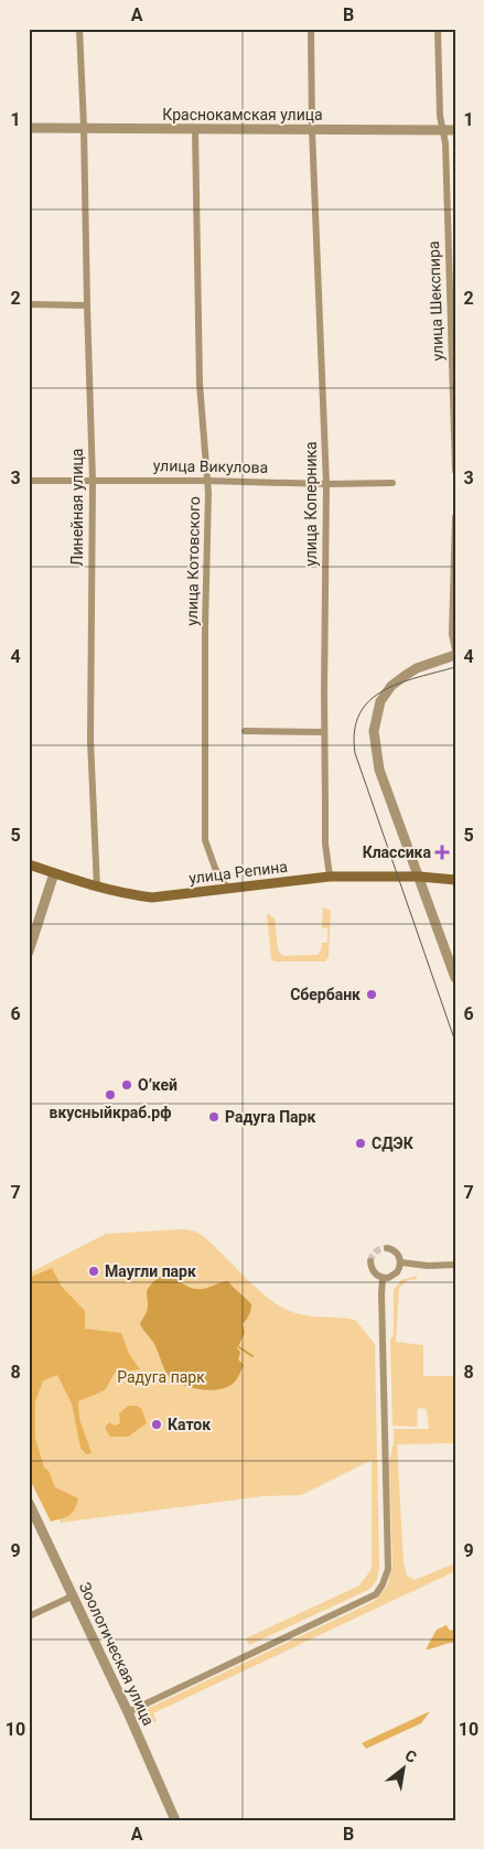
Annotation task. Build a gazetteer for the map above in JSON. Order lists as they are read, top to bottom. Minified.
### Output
{"streets":{"main road":["улица Репина"],"street":["Краснокамская улица","улица Шекспира","улица Викулова","улица Коперника","Линейная улица","улица Котовского","Зоологическая улица"]},"crossings":[["Краснокамская улица","улица Шекспира"],["Краснокамская улица","улица Коперника"],["Краснокамская улица","Линейная улица"],["Краснокамская улица","улица Котовского"],["улица Викулова","улица Коперника"],["улица Викулова","Линейная улица"],["улица Викулова","улица Котовского"],["улица Коперника","улица Репина"],["Линейная улица","улица Репина"],["улица Котовского","улица Репина"]],"parks":["Радуга парк"],"places":{"health":["Классика"],"other":["Сбербанк","О’кей","вкусныйкраб.рф","Радуга Парк","СДЭК","Маугли парк","Каток"]},"north":"top right","grid":{"columns":["A","B"],"rows":["1","2","3","4","5","6","7","8","9","10"]}}
